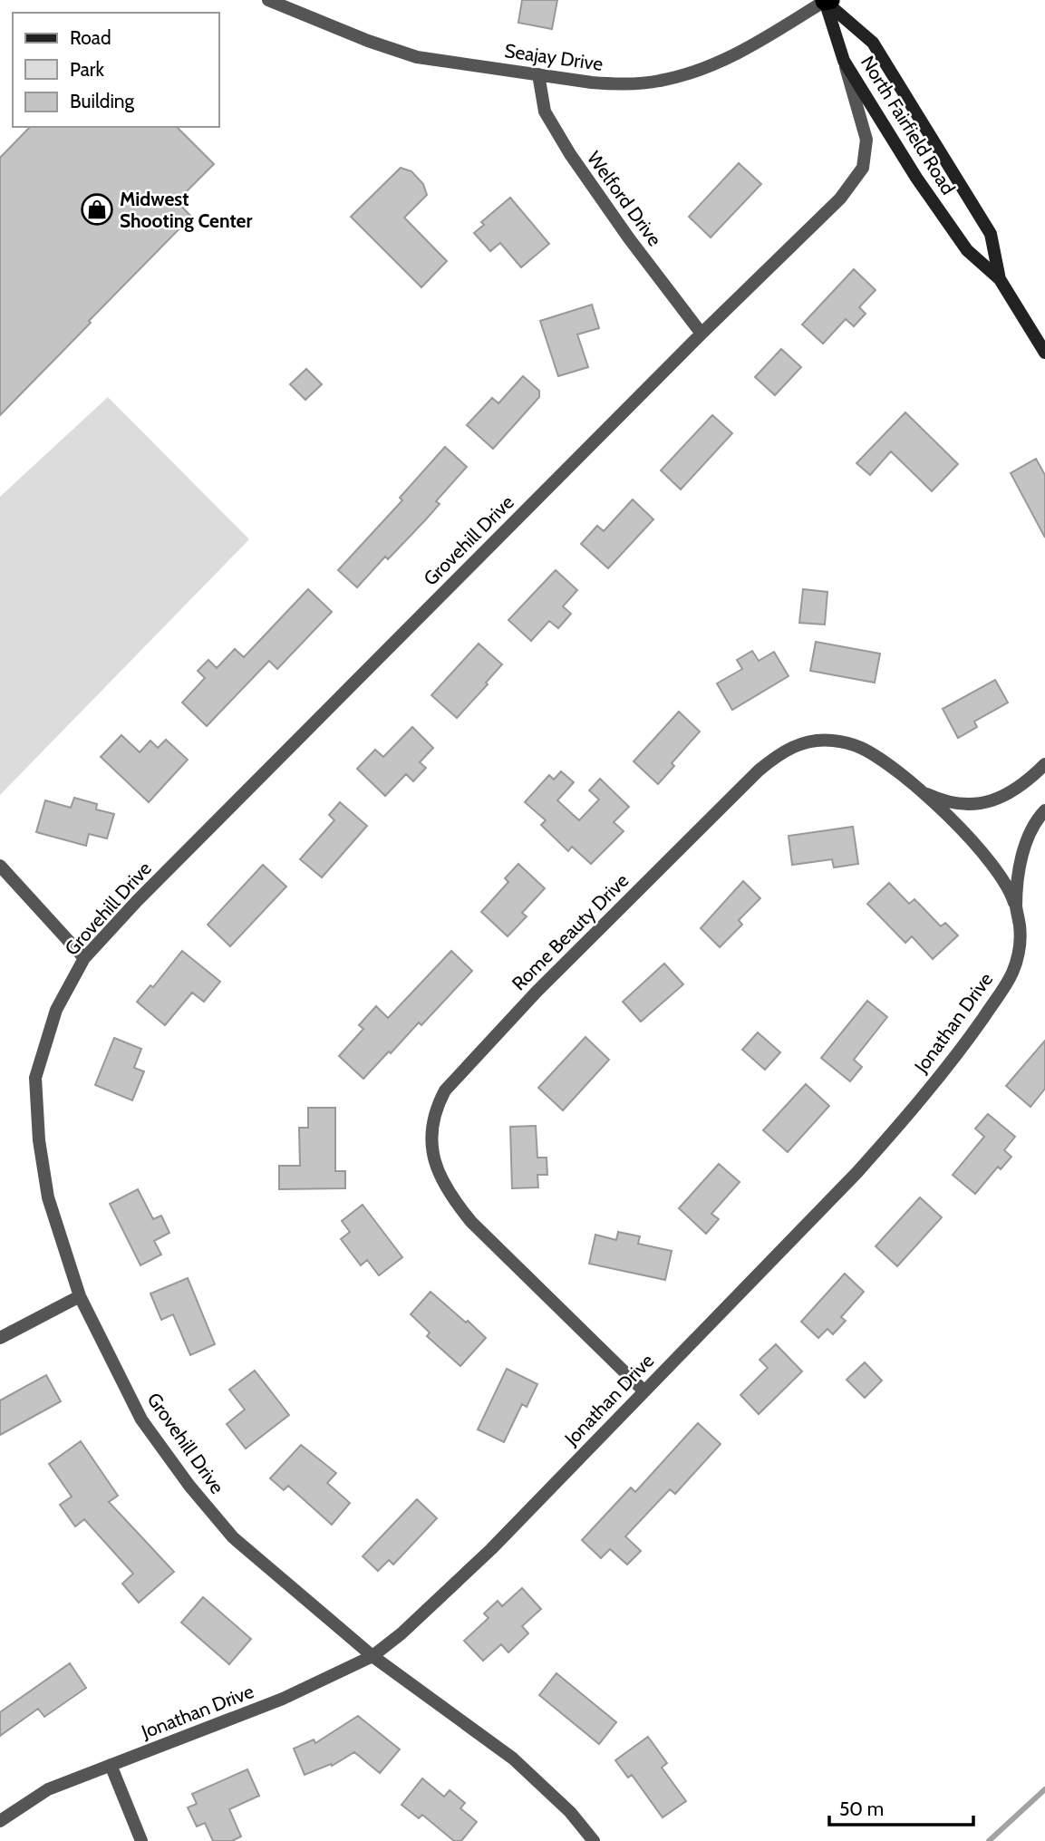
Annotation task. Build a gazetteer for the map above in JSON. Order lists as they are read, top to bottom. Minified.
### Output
{"streets":{"main road":["North Fairfield Road"],"street":["Seajay Drive","Welford Drive","Grovehill Drive","Rome Beauty Drive","Jonathan Drive"]},"crossings":[["Seajay Drive","North Fairfield Road"],["Seajay Drive","Welford Drive"],["North Fairfield Road","Grovehill Drive"],["Welford Drive","Grovehill Drive"],["Grovehill Drive","Jonathan Drive"],["Rome Beauty Drive","Jonathan Drive"]],"places":{"shop":["Midwest Shooting Center"]},"legend":["Road","Park","Building"],"scale_bar":"50 m"}
